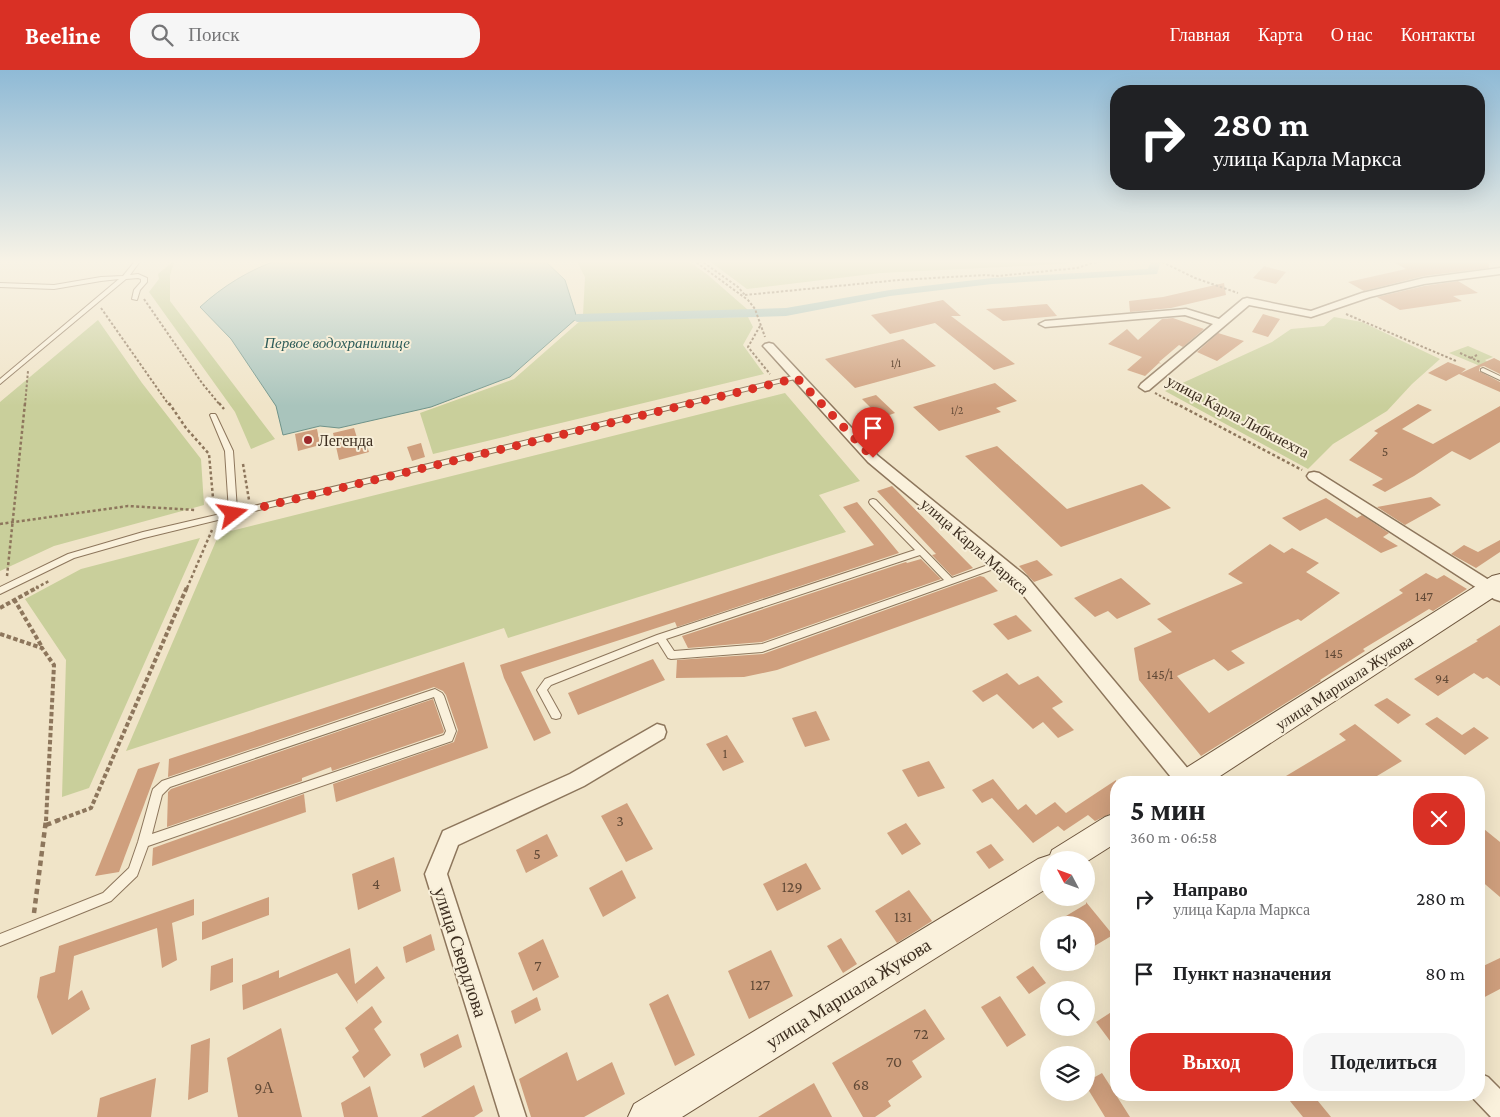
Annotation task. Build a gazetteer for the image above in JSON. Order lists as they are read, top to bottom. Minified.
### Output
{"streets":{"main road":["улица Маршала Жукова"],"street":["улица Карла Либкнехта","улица Карла Маркса","улица Свердлова"]},"crossings":[["улица Карла Либкнехта","улица Маршала Жукова"]],"water":["Первое водохранилище"],"places":["Легенда"],"house_numbers":["1/1","1/2","5","147","145","145/1","94","1","3","5","4","129","131","7","127","72","70","68","9А"],"north":"top left","page":{"header":"Beeline","search":"Поиск","nav":["Главная","Карта","О нас","Контакты"],"turn":["280 m","улица Карла Маркса"],"heading":["5 мин","360 m · 06:58"],"list":[{"name":"Направо","note":"улица Карла Маркса","value":"280 m"},{"name":"Пункт назначения","value":"80 m"}],"buttons":["Выход","Поделиться"]}}
